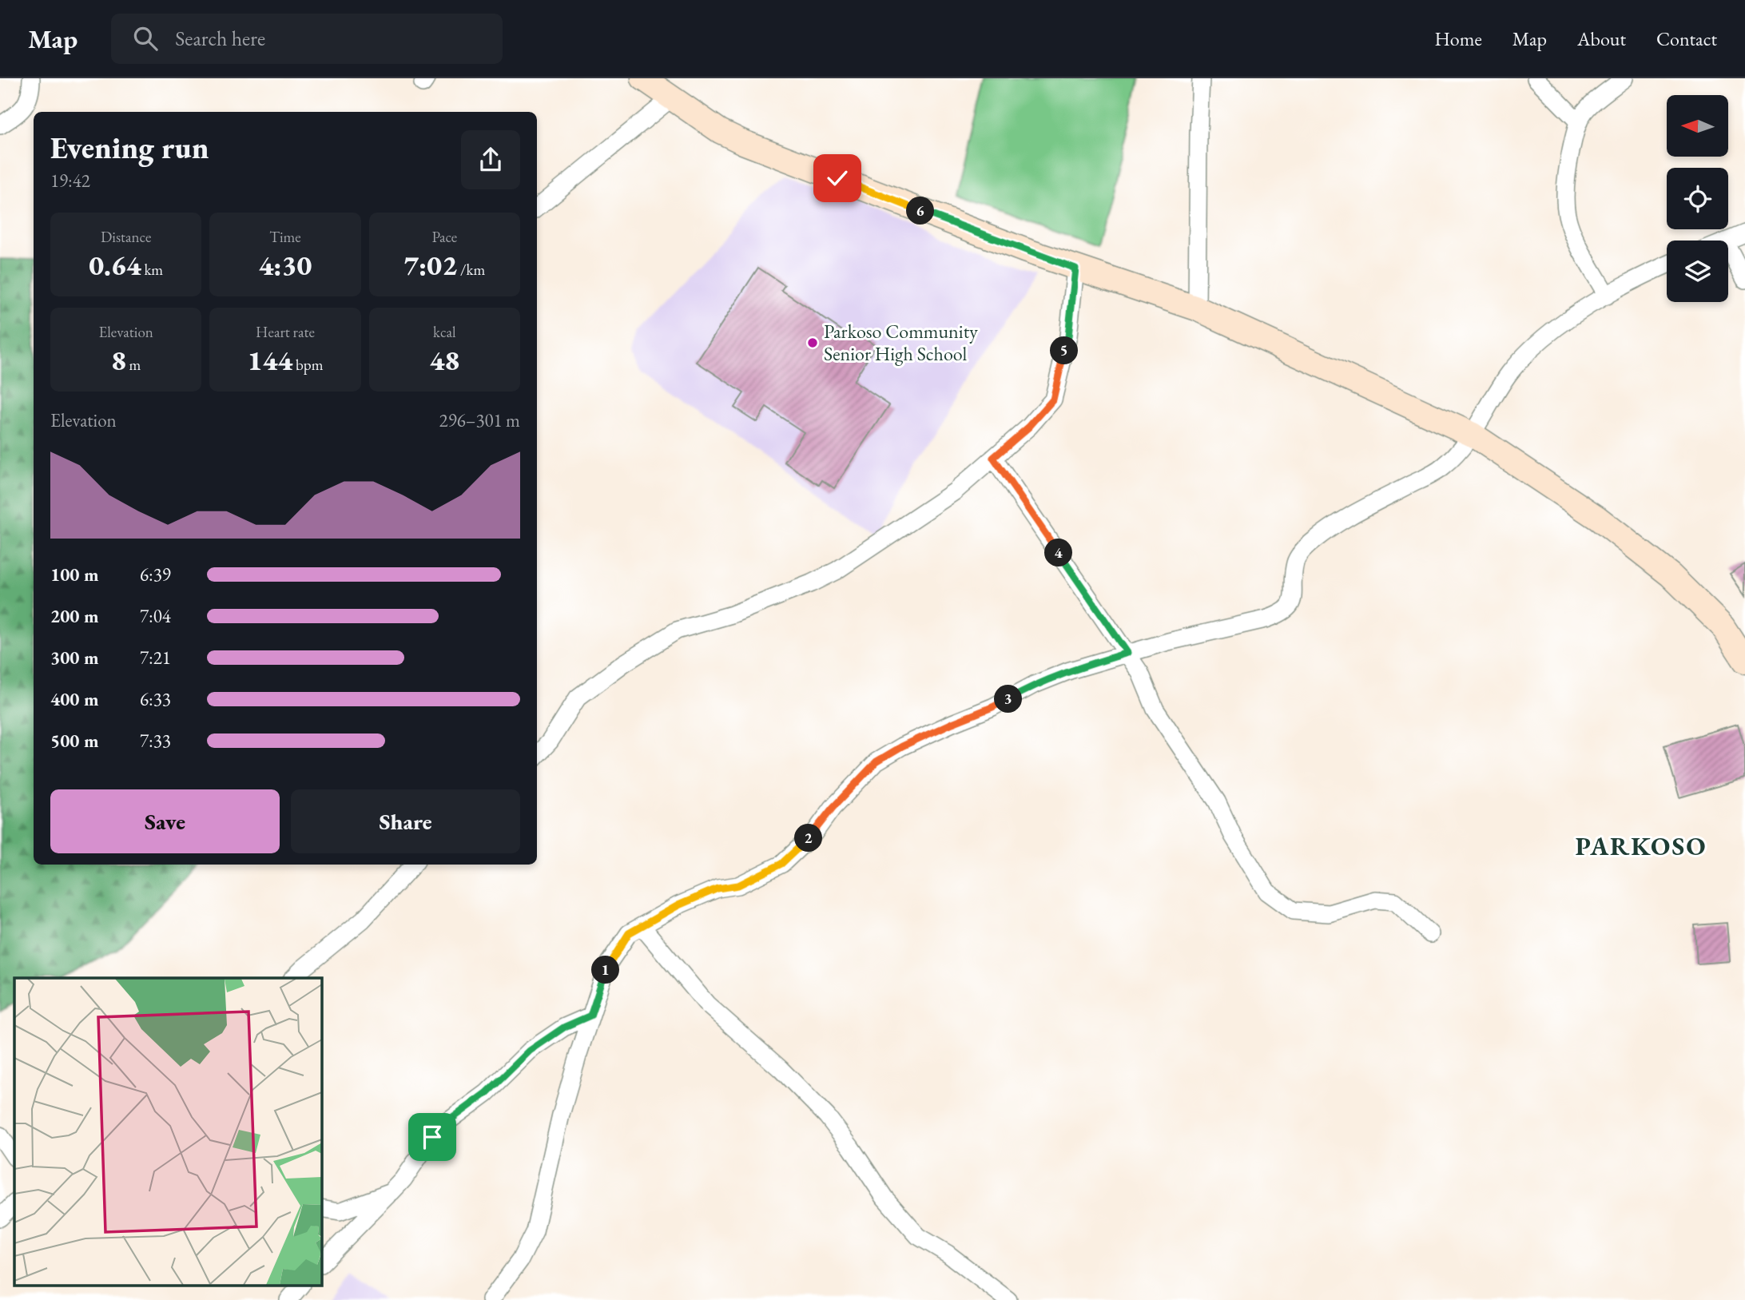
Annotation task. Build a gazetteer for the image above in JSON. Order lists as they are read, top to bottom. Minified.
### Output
{"districts":["PARKOSO"],"places":["Parkoso Community Senior High School"],"north":"left","page":{"header":"Map","search":"Search here","nav":["Home","Map","About","Contact"],"heading":["Evening run","19:42"],"pins":["6","5","4","3","2","1"],"stats":[["Distance","0.64 km"],["Time","4:30"],["Pace","7:02 /km"],["Elevation","8 m"],["Heart rate","144 bpm"],["kcal","48"]],"chart":["Elevation","296–301 m"],"list":[{"name":"100 m","note":"6:39"},{"name":"200 m","note":"7:04"},{"name":"300 m","note":"7:21"},{"name":"400 m","note":"6:33"},{"name":"500 m","note":"7:33"}],"buttons":["Save","Share"]}}
